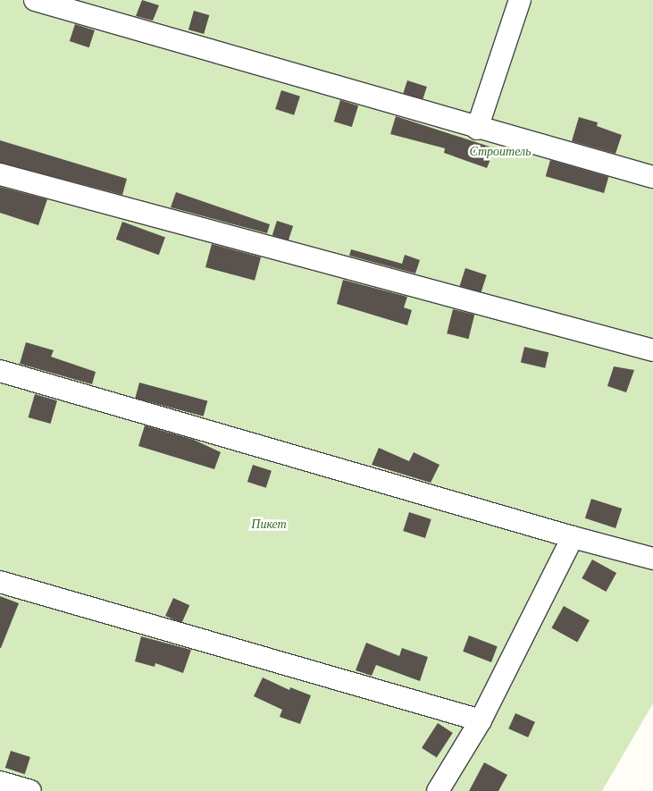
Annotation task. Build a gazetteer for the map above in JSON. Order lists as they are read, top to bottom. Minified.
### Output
{"parks":["Строитель","Пикет"]}
